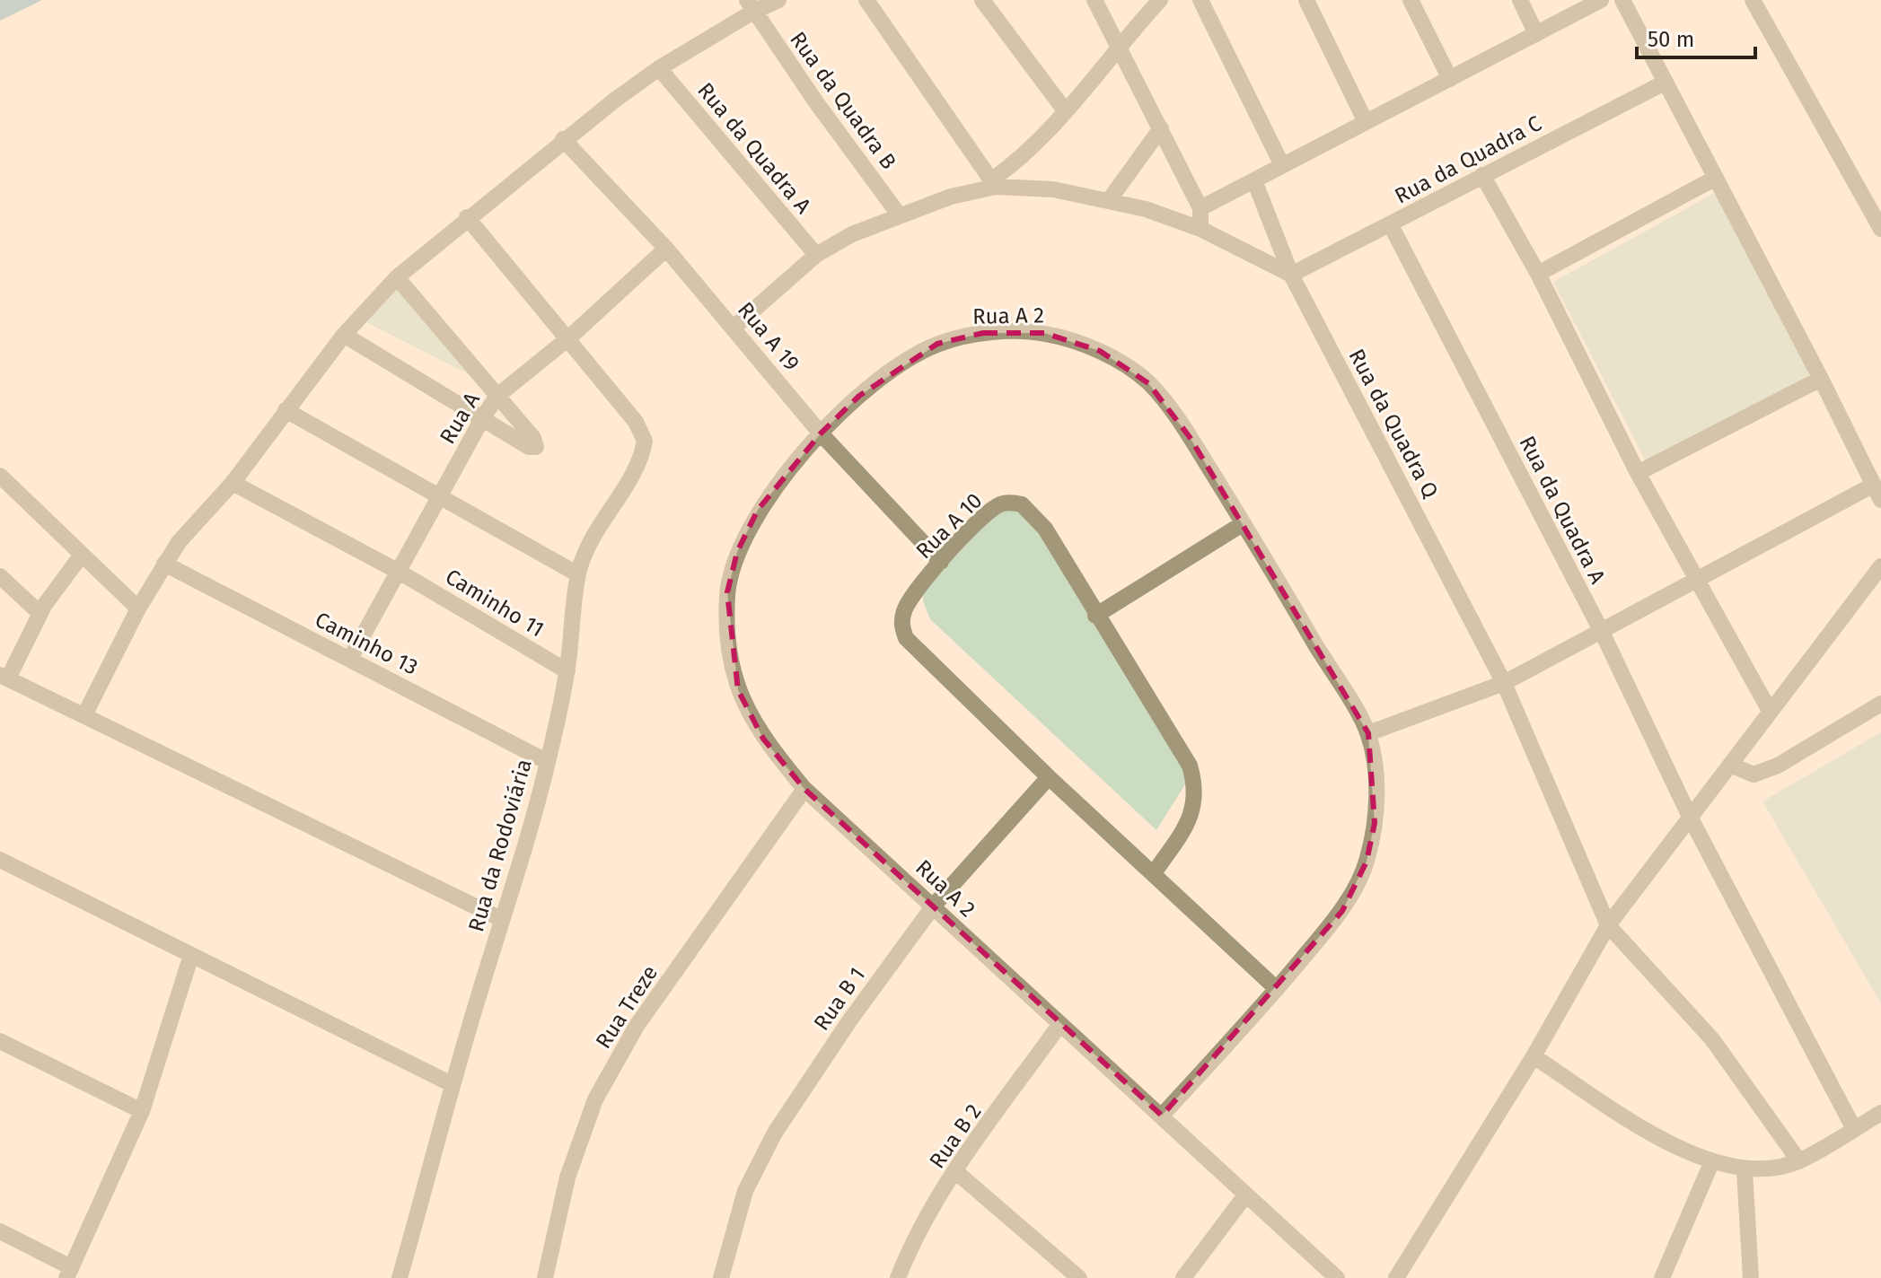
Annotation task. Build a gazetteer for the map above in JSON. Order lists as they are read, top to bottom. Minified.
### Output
{"streets":{"street":["Rua da Quadra B","Rua da Quadra A","Rua da Quadra C","Rua A 2","Rua A 19","Rua A","Rua da Quadra Q","Rua A 10","Caminho 11","Caminho 13","Rua da Rodoviária","Rua B 1","Rua Treze","Rua B 2"]},"crossings":[["Rua da Quadra A","Rua da Quadra C"],["Rua da Quadra C","Rua da Quadra Q"],["Rua A 2","Rua A 19"],["Rua A 2","Rua A 10"],["Rua A 2","Rua B 1"],["Rua A 2","Rua Treze"],["Rua A 2","Rua B 2"],["Rua A 19","Rua A"],["Rua A 19","Rua A 10"],["Rua A","Caminho 11"],["Rua A","Caminho 13"],["Rua A","Rua da Rodoviária"],["Rua A 10","Rua B 1"],["Caminho 11","Rua da Rodoviária"],["Caminho 13","Rua da Rodoviária"]],"scale_bar":"50 m"}
